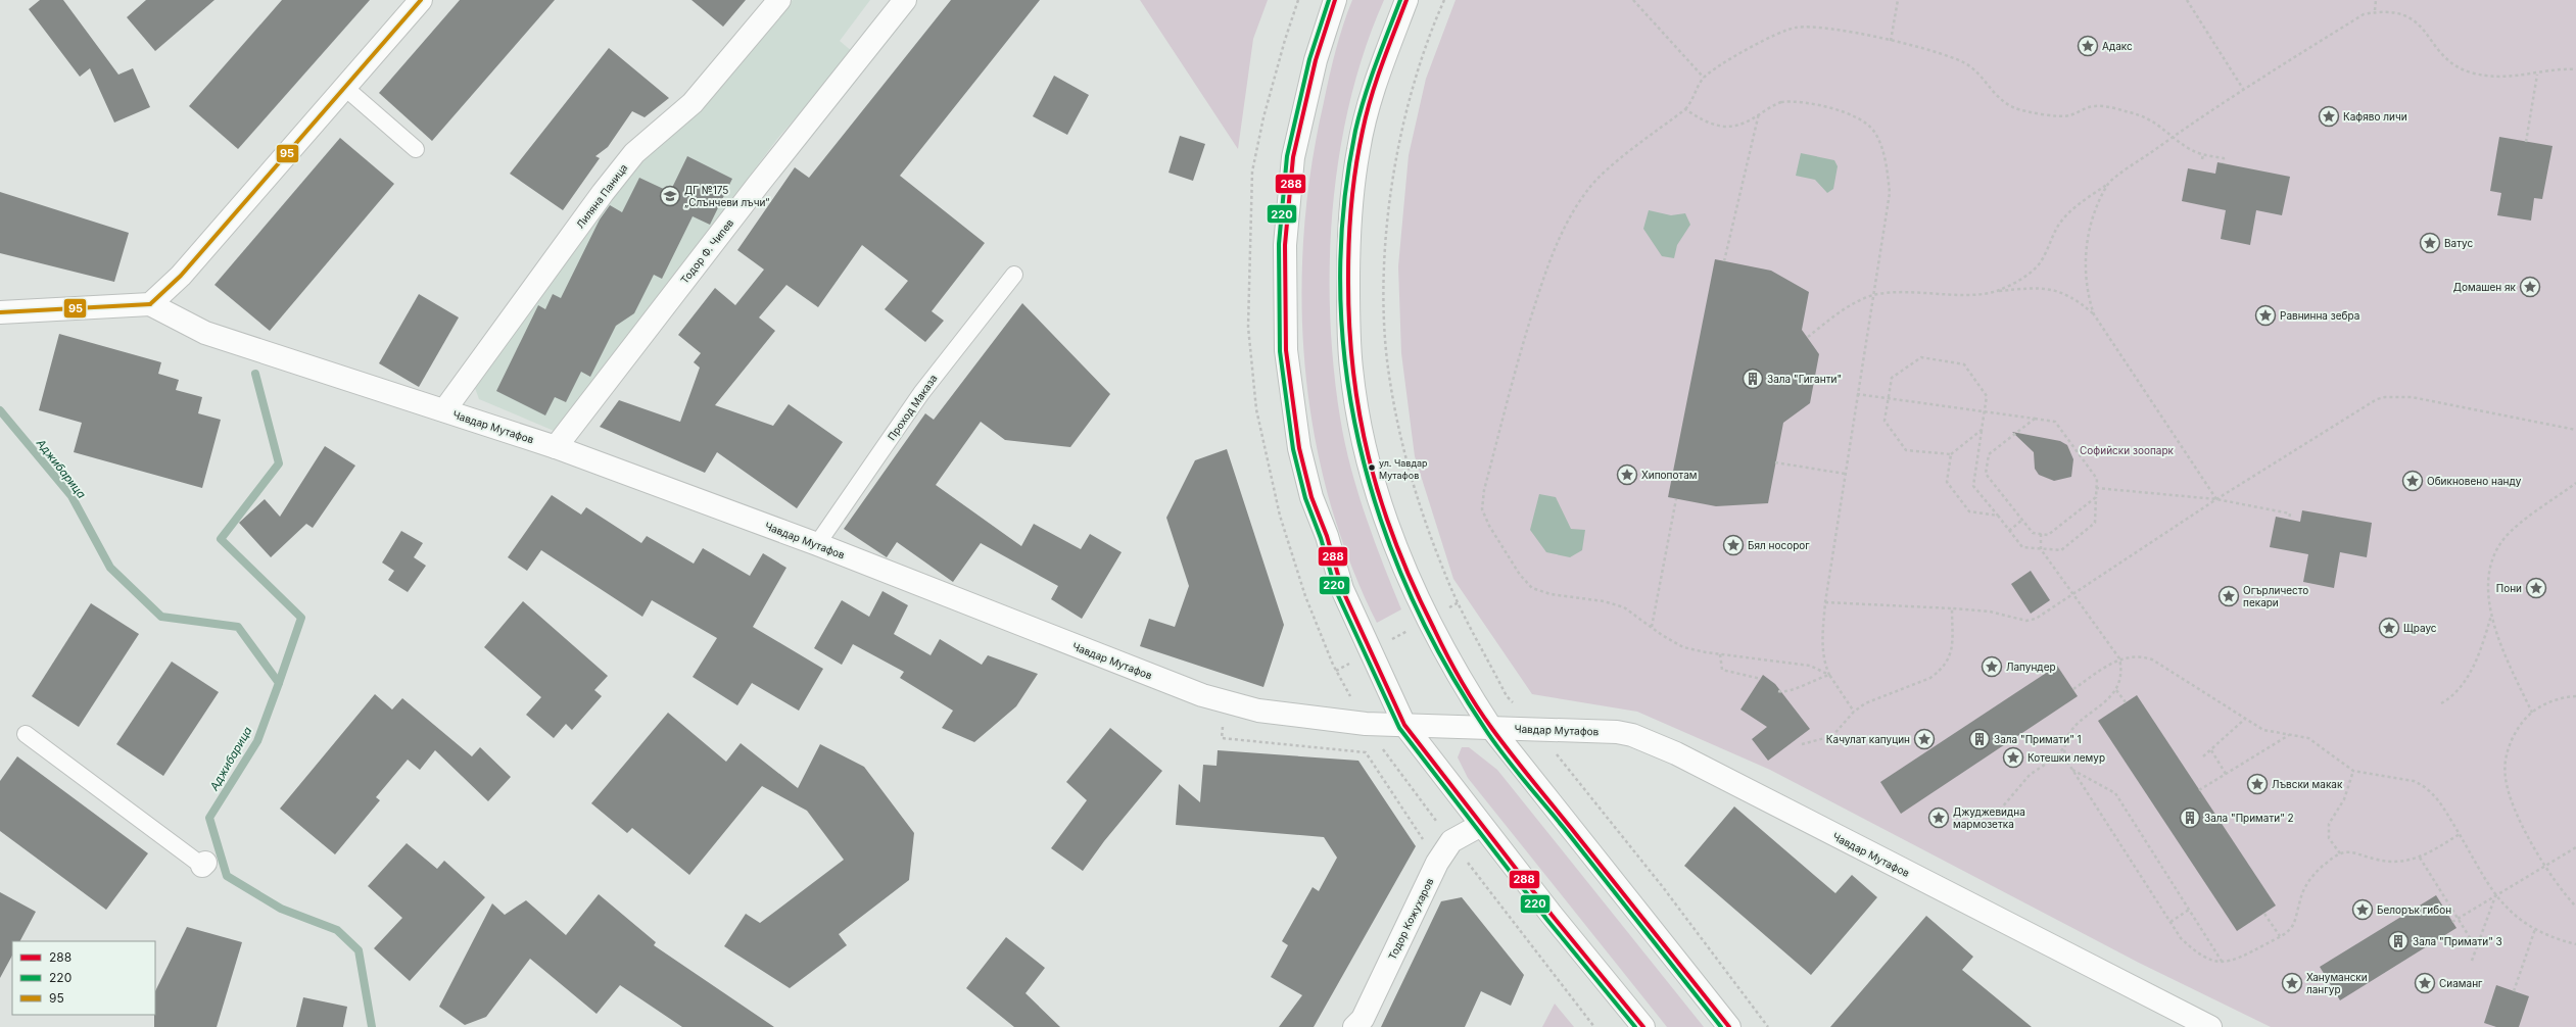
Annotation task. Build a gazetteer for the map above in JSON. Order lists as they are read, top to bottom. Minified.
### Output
{"streets":{"street":["Лиляна Паница","Тодор Ф. Чипев","Чавдар Мутафов","Тодор Кожухаров"],"lane":["Проход Маказа"]},"crossings":[["Лиляна Паница","Чавдар Мутафов"],["Тодор Ф. Чипев","Чавдар Мутафов"],["Проход Маказа","Чавдар Мутафов"]],"water":["Аджибарица"],"parks":["Софийски зоопарк"],"places":{"place":["Адакс","Кафяво личи","Ватус","Домашен як","Равнинна зебра","Хипопотам","Обикновено нанду","Бял носорог","Пони","Огърличесто пекари","Щраус","Лапундер","Качулат капуцин","Котешки лемур","Лъвски макак","Джуджевидна мармозетка","Белорък гибон","Ханумански лангур","Сиаманг"],"school or university":["ДГ №175 „Слънчеви лъчи“"],"building":["Зала \"Гиганти\"","Зала \"Примати\" 1","Зала \"Примати\" 2","Зала \"Примати\" 3"],"other":["ул. Чавдар Мутафов"]},"lines":["transit line 288","transit line 220","transit line 95"],"legend":["288","220","95"]}
